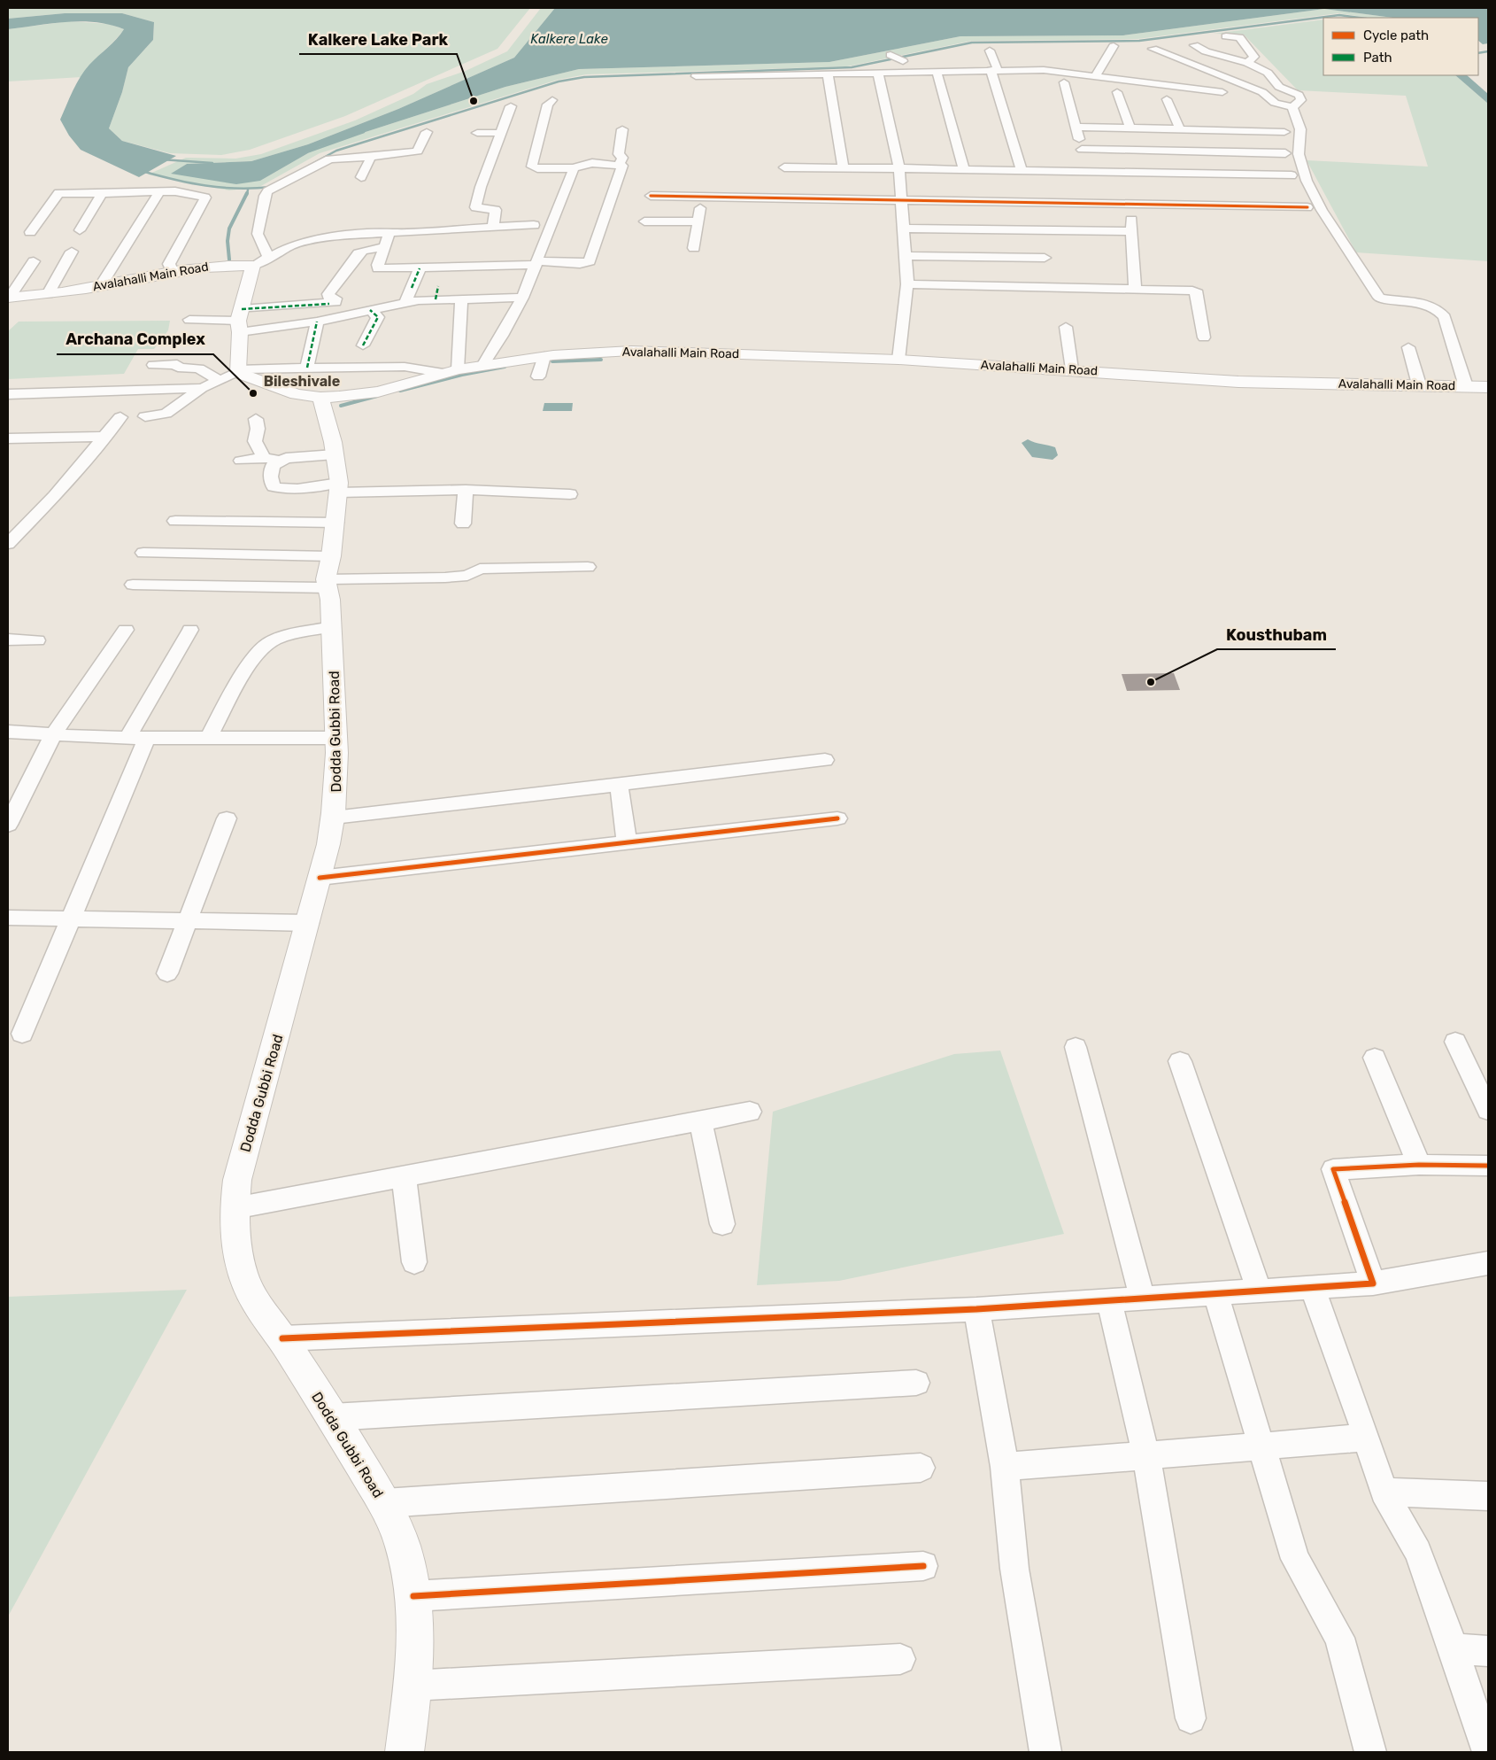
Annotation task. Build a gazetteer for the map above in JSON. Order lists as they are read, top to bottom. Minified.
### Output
{"streets":{"main road":["Avalahalli Main Road","Dodda Gubbi Road"]},"crossings":[["Avalahalli Main Road","Dodda Gubbi Road"]],"districts":["Bileshivale"],"water":["Kalkere Lake"],"places":["Kalkere Lake Park","Archana Complex","Kousthubam"],"legend":["Cycle path","Path"]}
